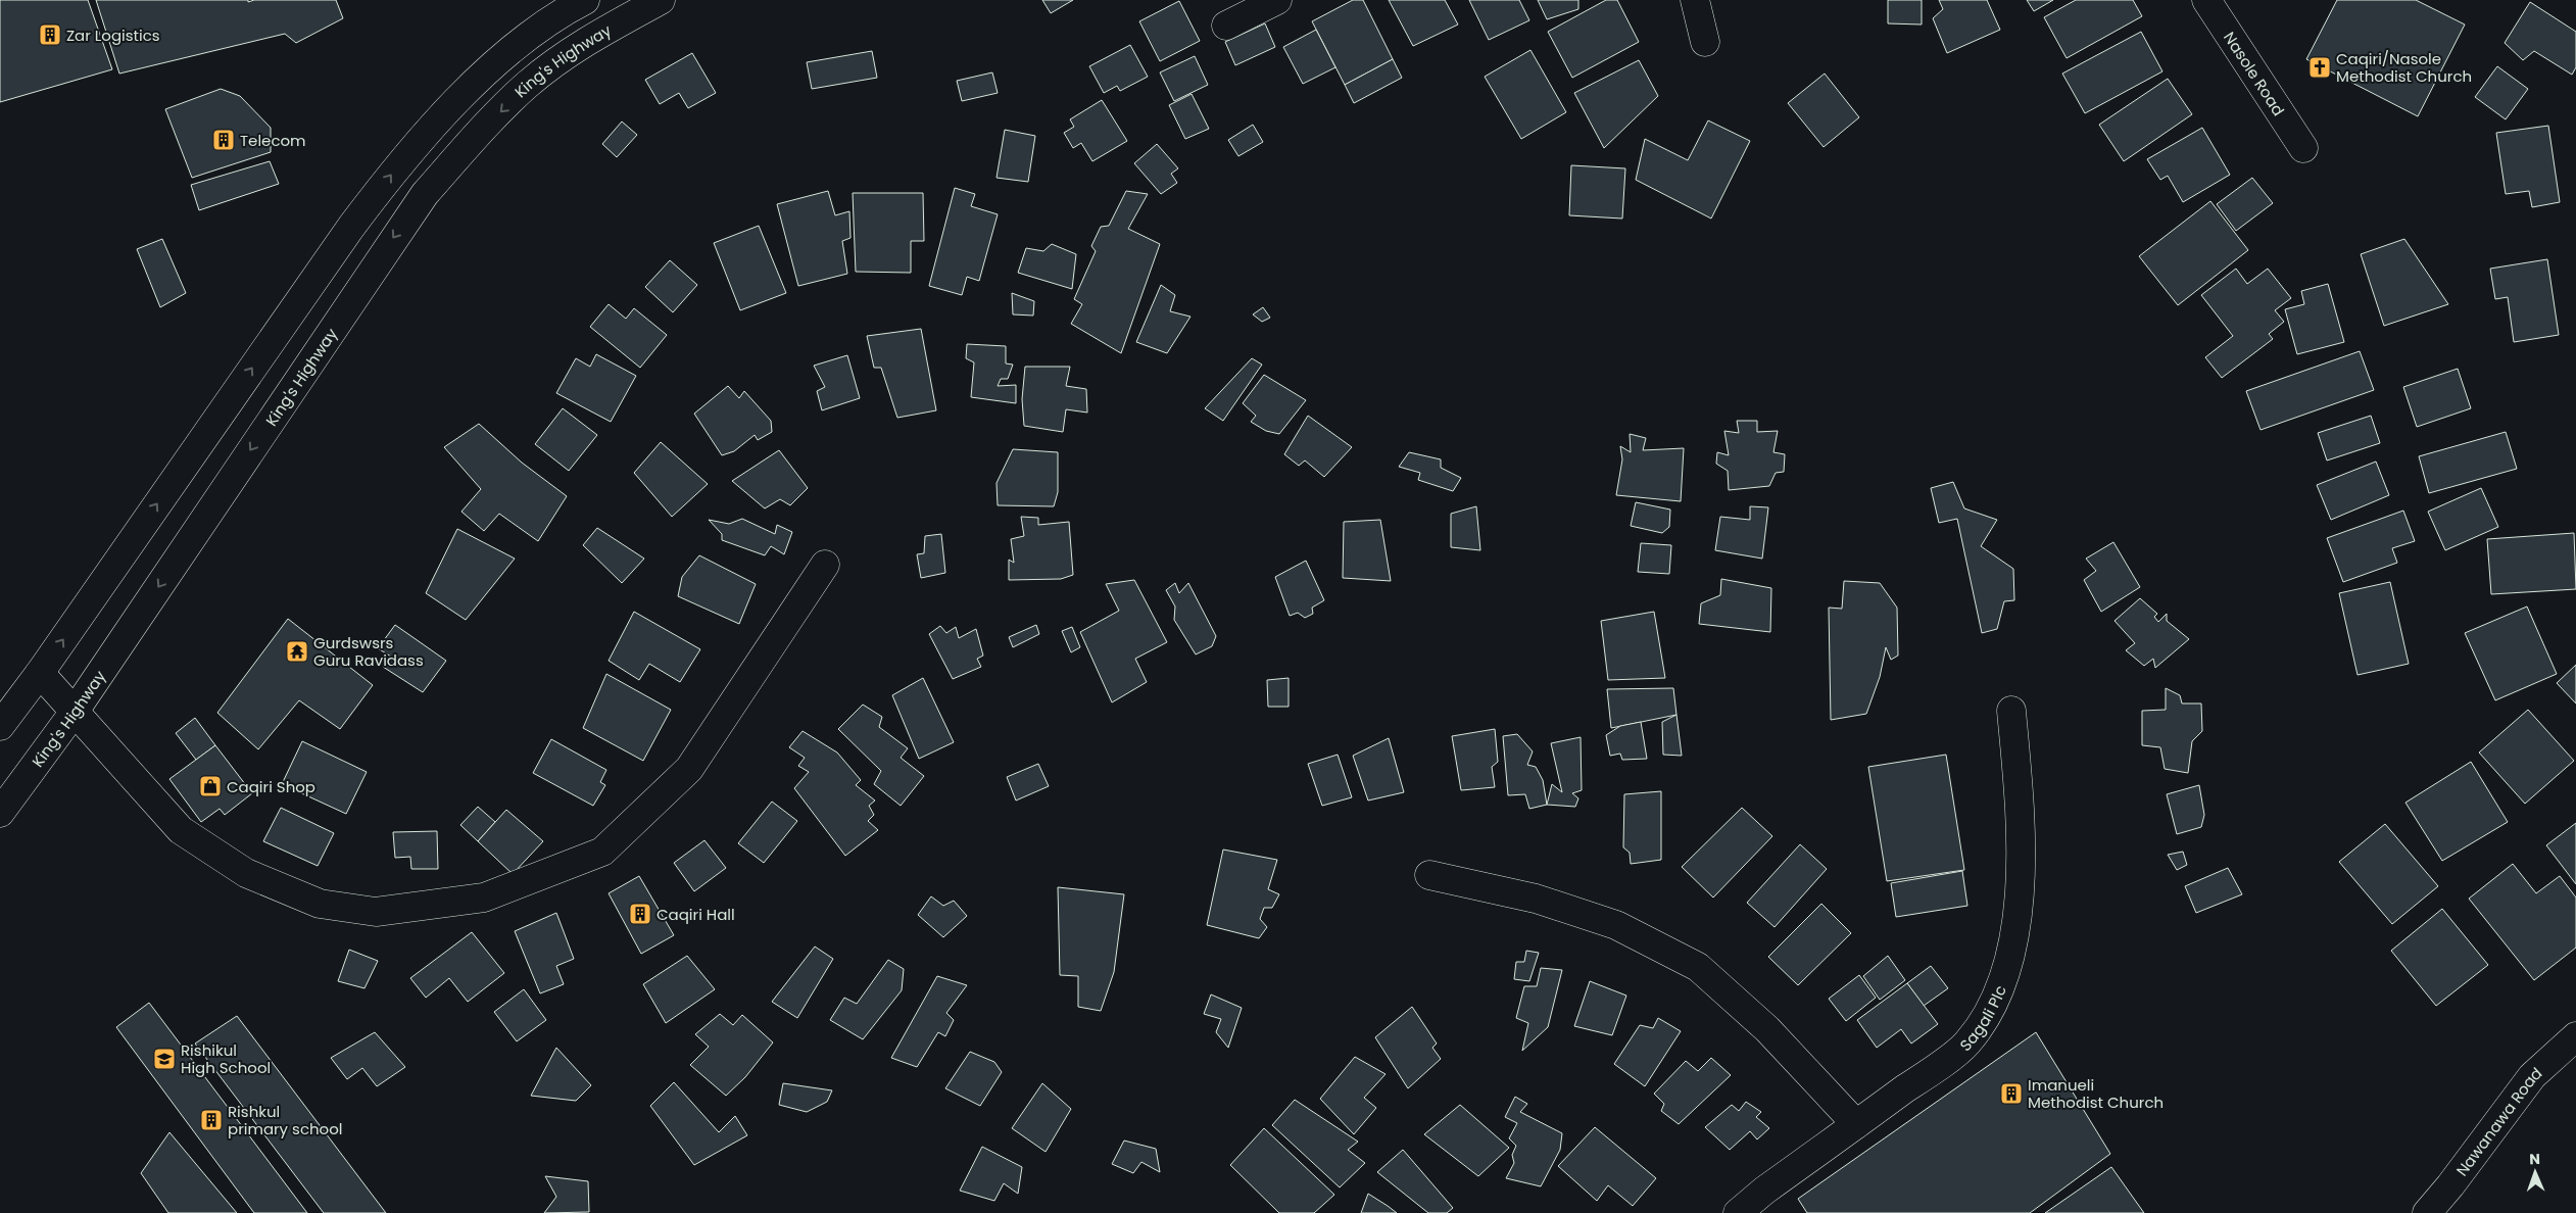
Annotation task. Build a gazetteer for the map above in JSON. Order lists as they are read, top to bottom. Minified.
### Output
{"streets":{"main road":["King's Highway","Nasole Road","Sagali Plc","Nawanawa Road"]},"places":{"building":["Zar Logistics","Telecom","Caqiri Hall","Imanueli Methodist Church","Rishkul primary school"],"church":["Caqiri/Nasole Methodist Church"],"temple":["Gurdswsrs Guru Ravidass"],"shop":["Caqiri Shop"],"school or university":["Rishikul High School"]},"north":"top"}
